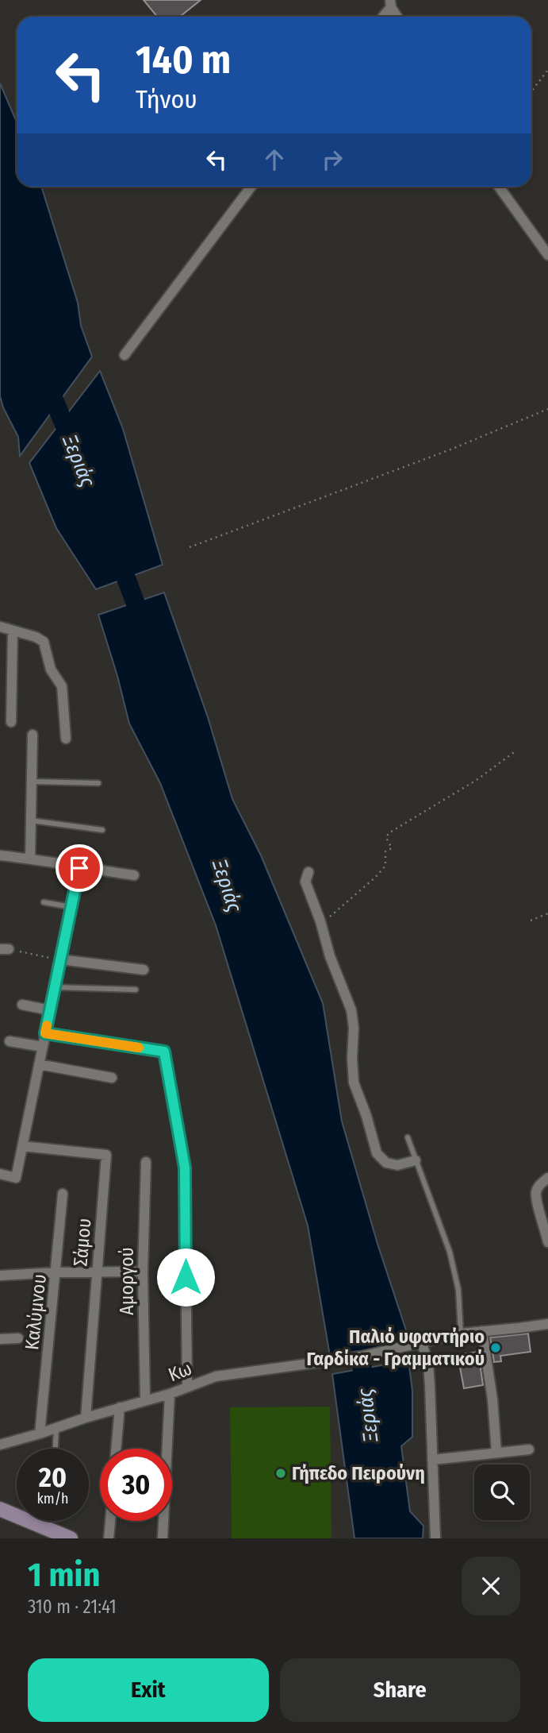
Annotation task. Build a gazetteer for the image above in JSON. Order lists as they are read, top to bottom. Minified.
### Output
{"streets":{"street":["Σάμου","Αμοργού","Καλύμνου","Κω"]},"crossings":[["Σάμου","Κω"],["Αμοργού","Κω"],["Καλύμνου","Κω"]],"water":["Ξεριάς"],"places":["Παλιό υφαντήριο Γαρδίκα - Γραμματικού","Γήπεδο Πειρούνη"],"page":{"turn":["140 m","Τήνου"],"speed":"20 km/h","limit":"30","heading":["1 min","310 m · 21:41"],"buttons":["Exit","Share"]}}
